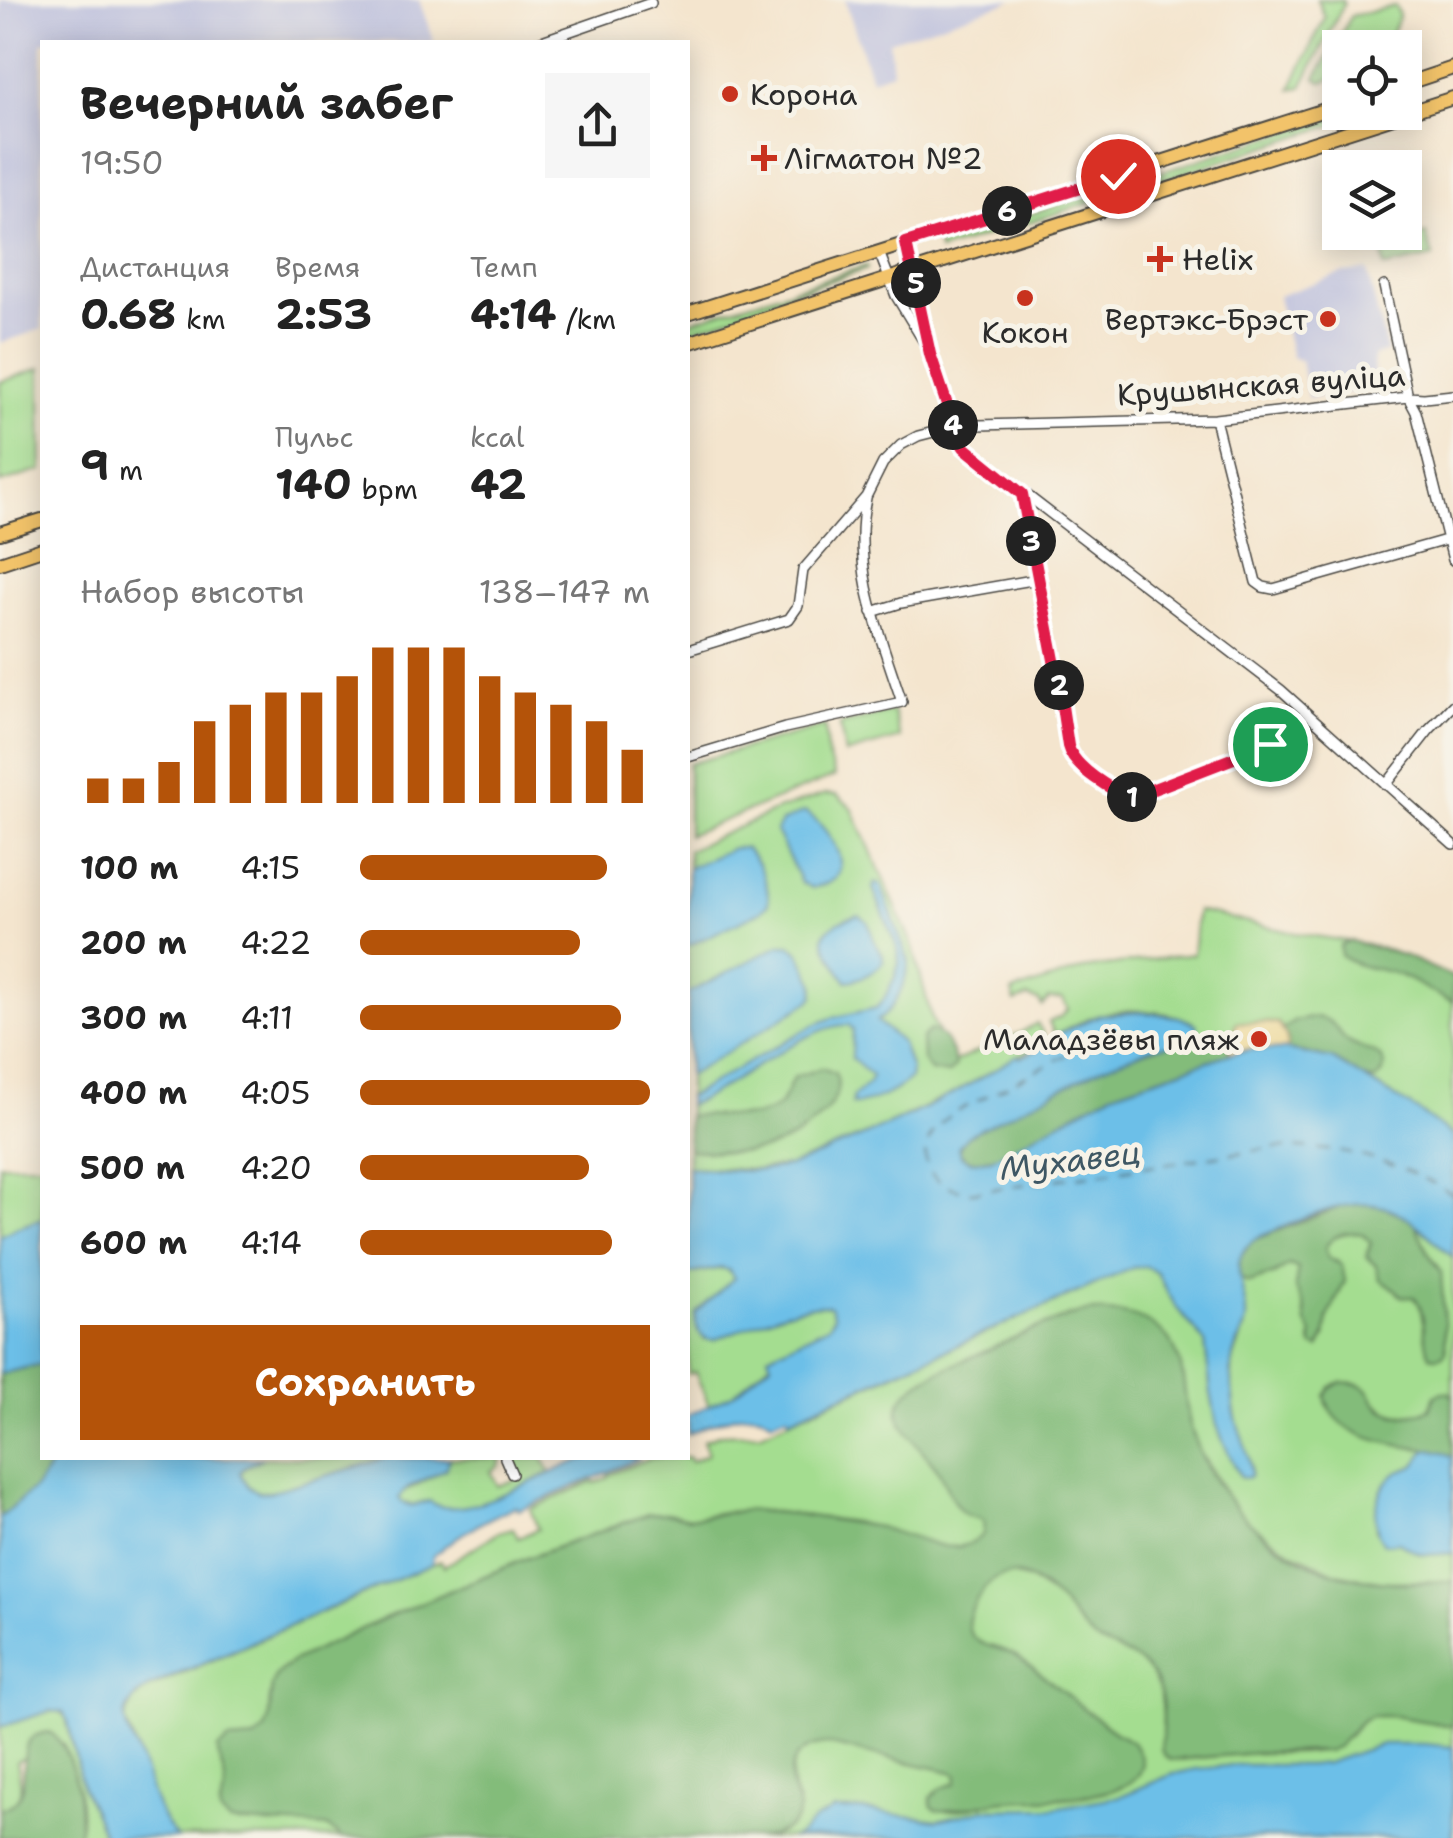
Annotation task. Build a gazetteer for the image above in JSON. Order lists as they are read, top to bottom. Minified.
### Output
{"streets":{"street":["Крушынская вуліца"]},"water":["Мухавец"],"places":{"other":["Корона","Кокон","Вертэкс-Брэст","Маладзёвы пляж"],"health":["Лігматон №2","Helix"]},"page":{"heading":["Вечерний забег","19:50"],"pins":["6","5","4","3","2","1"],"stats":[["Дистанция","0.68 km"],["Время","2:53"],["Темп","4:14 /km"],["9 m"],["Пульс","140 bpm"],["kcal","42"]],"chart":["Набор высоты","138–147 m"],"list":[{"name":"100 m","note":"4:15"},{"name":"200 m","note":"4:22"},{"name":"300 m","note":"4:11"},{"name":"400 m","note":"4:05"},{"name":"500 m","note":"4:20"},{"name":"600 m","note":"4:14"}],"buttons":"Сохранить"}}
